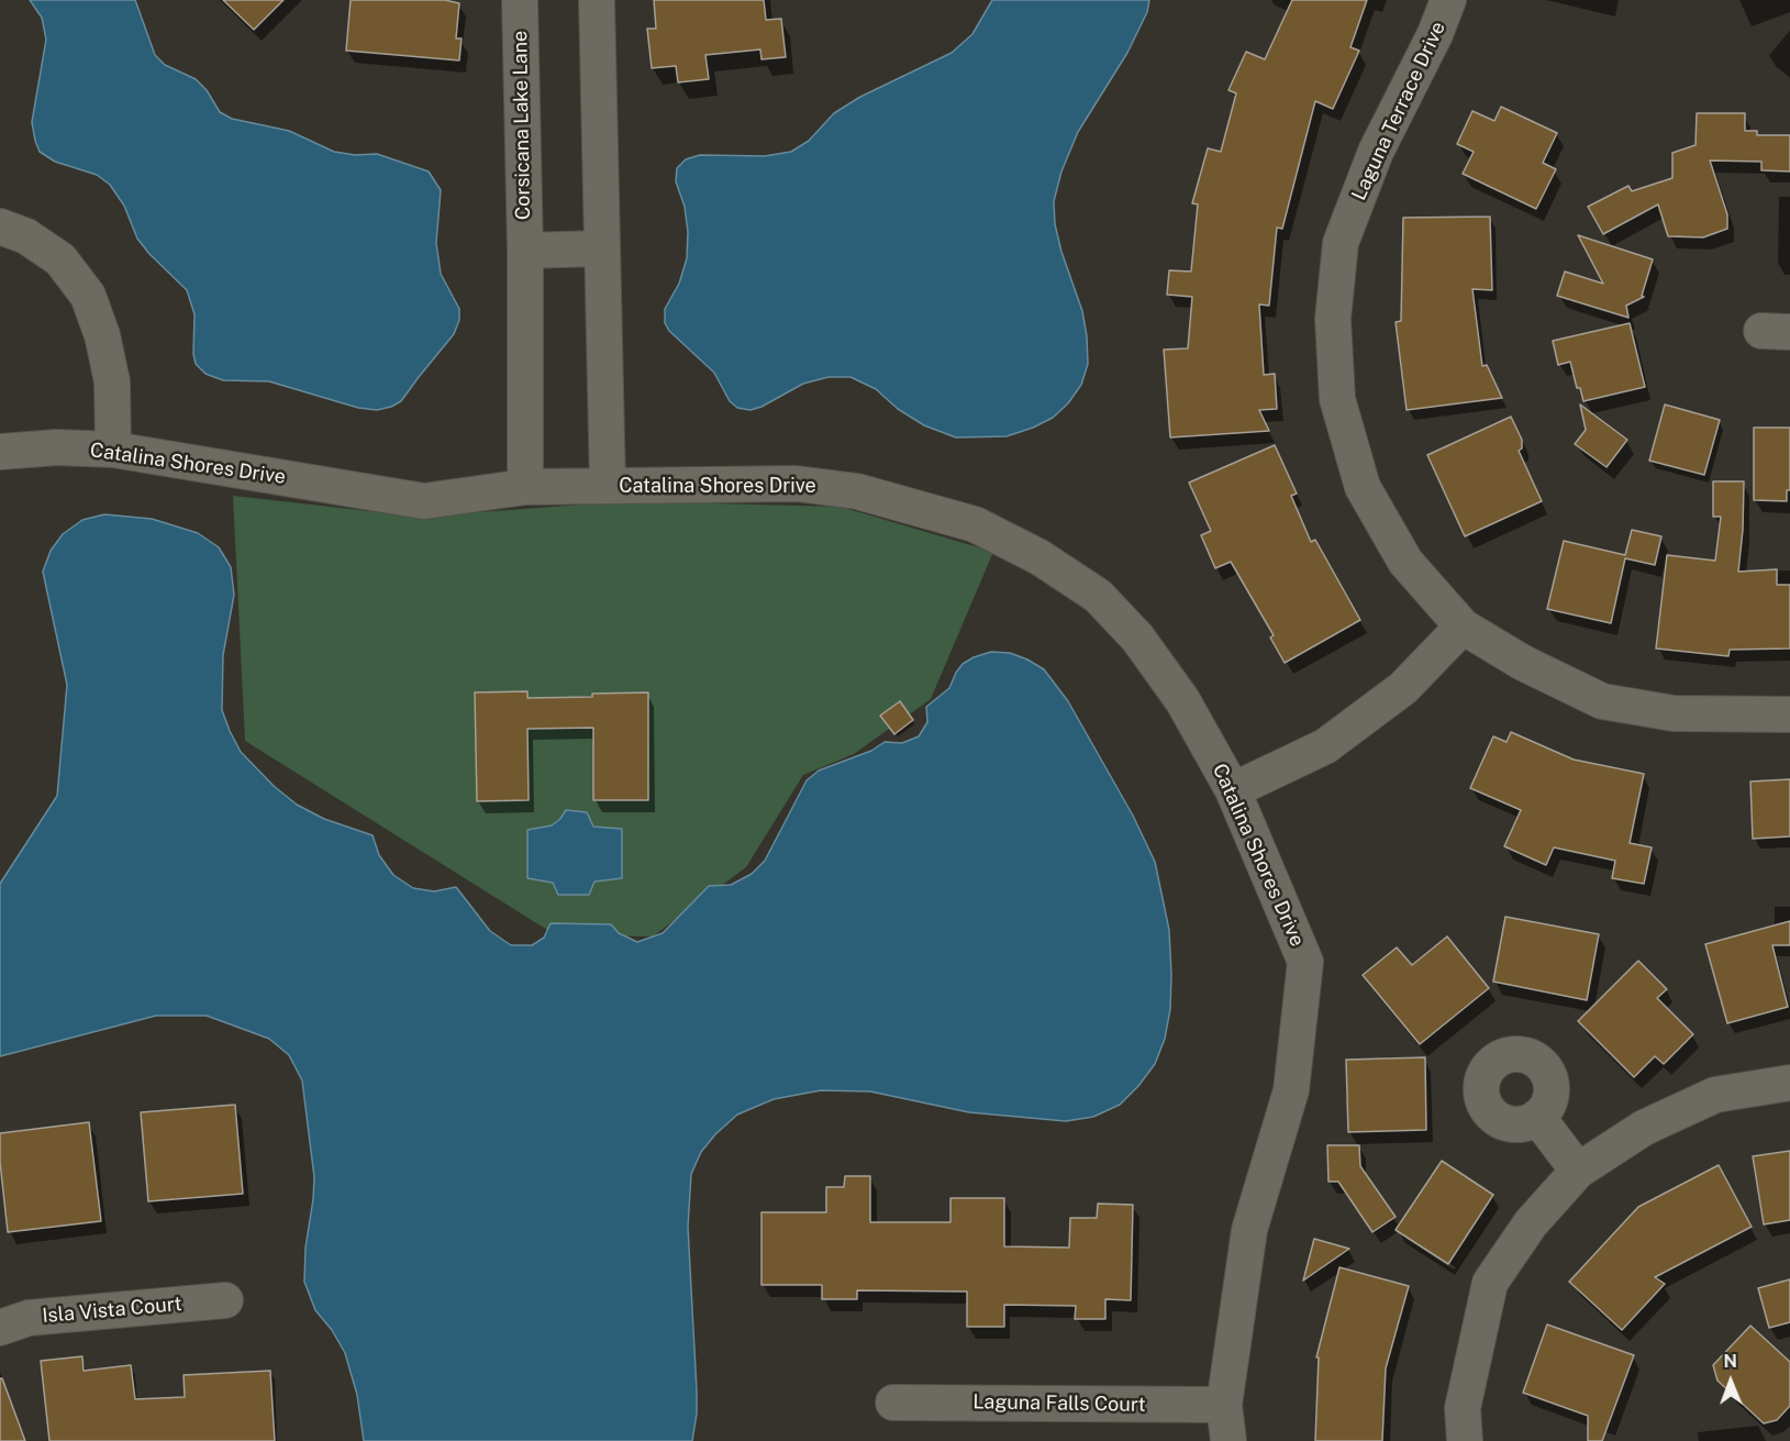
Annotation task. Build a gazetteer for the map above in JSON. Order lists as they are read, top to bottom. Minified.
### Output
{"streets":{"street":["Laguna Terrace Drive","Corsicana Lake Lane","Catalina Shores Drive","Isla Vista Court","Laguna Falls Court"]},"crossings":[["Corsicana Lake Lane","Catalina Shores Drive"],["Catalina Shores Drive","Laguna Falls Court"]],"north":"top"}
